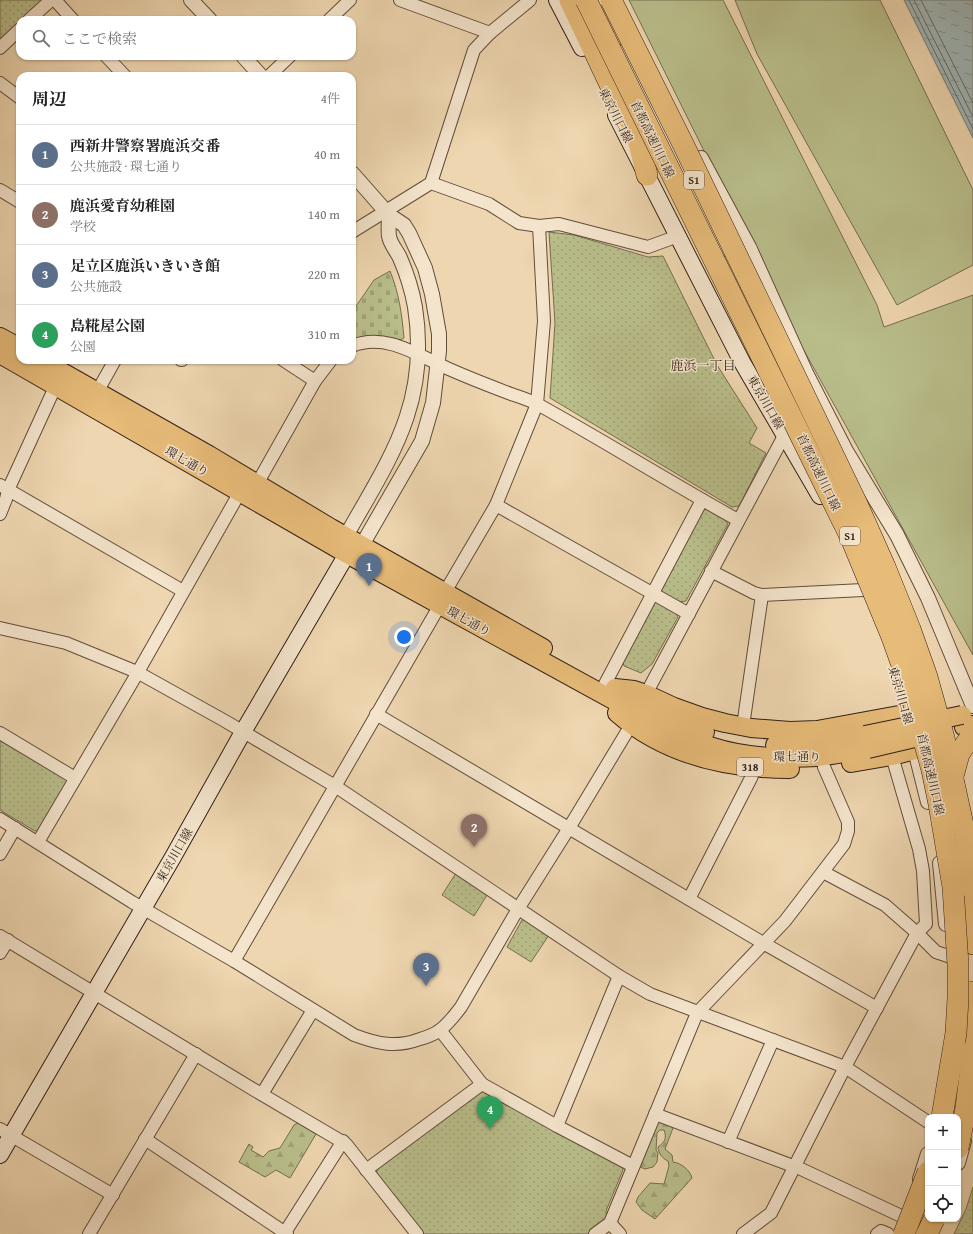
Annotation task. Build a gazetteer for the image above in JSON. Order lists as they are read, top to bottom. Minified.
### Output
{"streets":{"highway":["首都高速川口線","S1"],"main road":["東京川口線","環七通り","318"]},"crossings":[["東京川口線","S1"],["東京川口線","環七通り"],["東京川口線","318"],["環七通り","318"]],"districts":["鹿浜一丁目"],"page":{"search":"ここで検索","heading":["周辺","4件"],"list":[{"mark":"1","name":"西新井警察署鹿浜交番","note":"公共施設 · 環七通り","value":"40 m"},{"mark":"2","name":"鹿浜愛育幼稚園","note":"学校","value":"140 m"},{"mark":"3","name":"足立区鹿浜いきいき館","note":"公共施設","value":"220 m"},{"mark":"4","name":"島糀屋公園","note":"公園","value":"310 m"}],"pins":["1","2","3","4"],"map_buttons":["+","−"]}}
